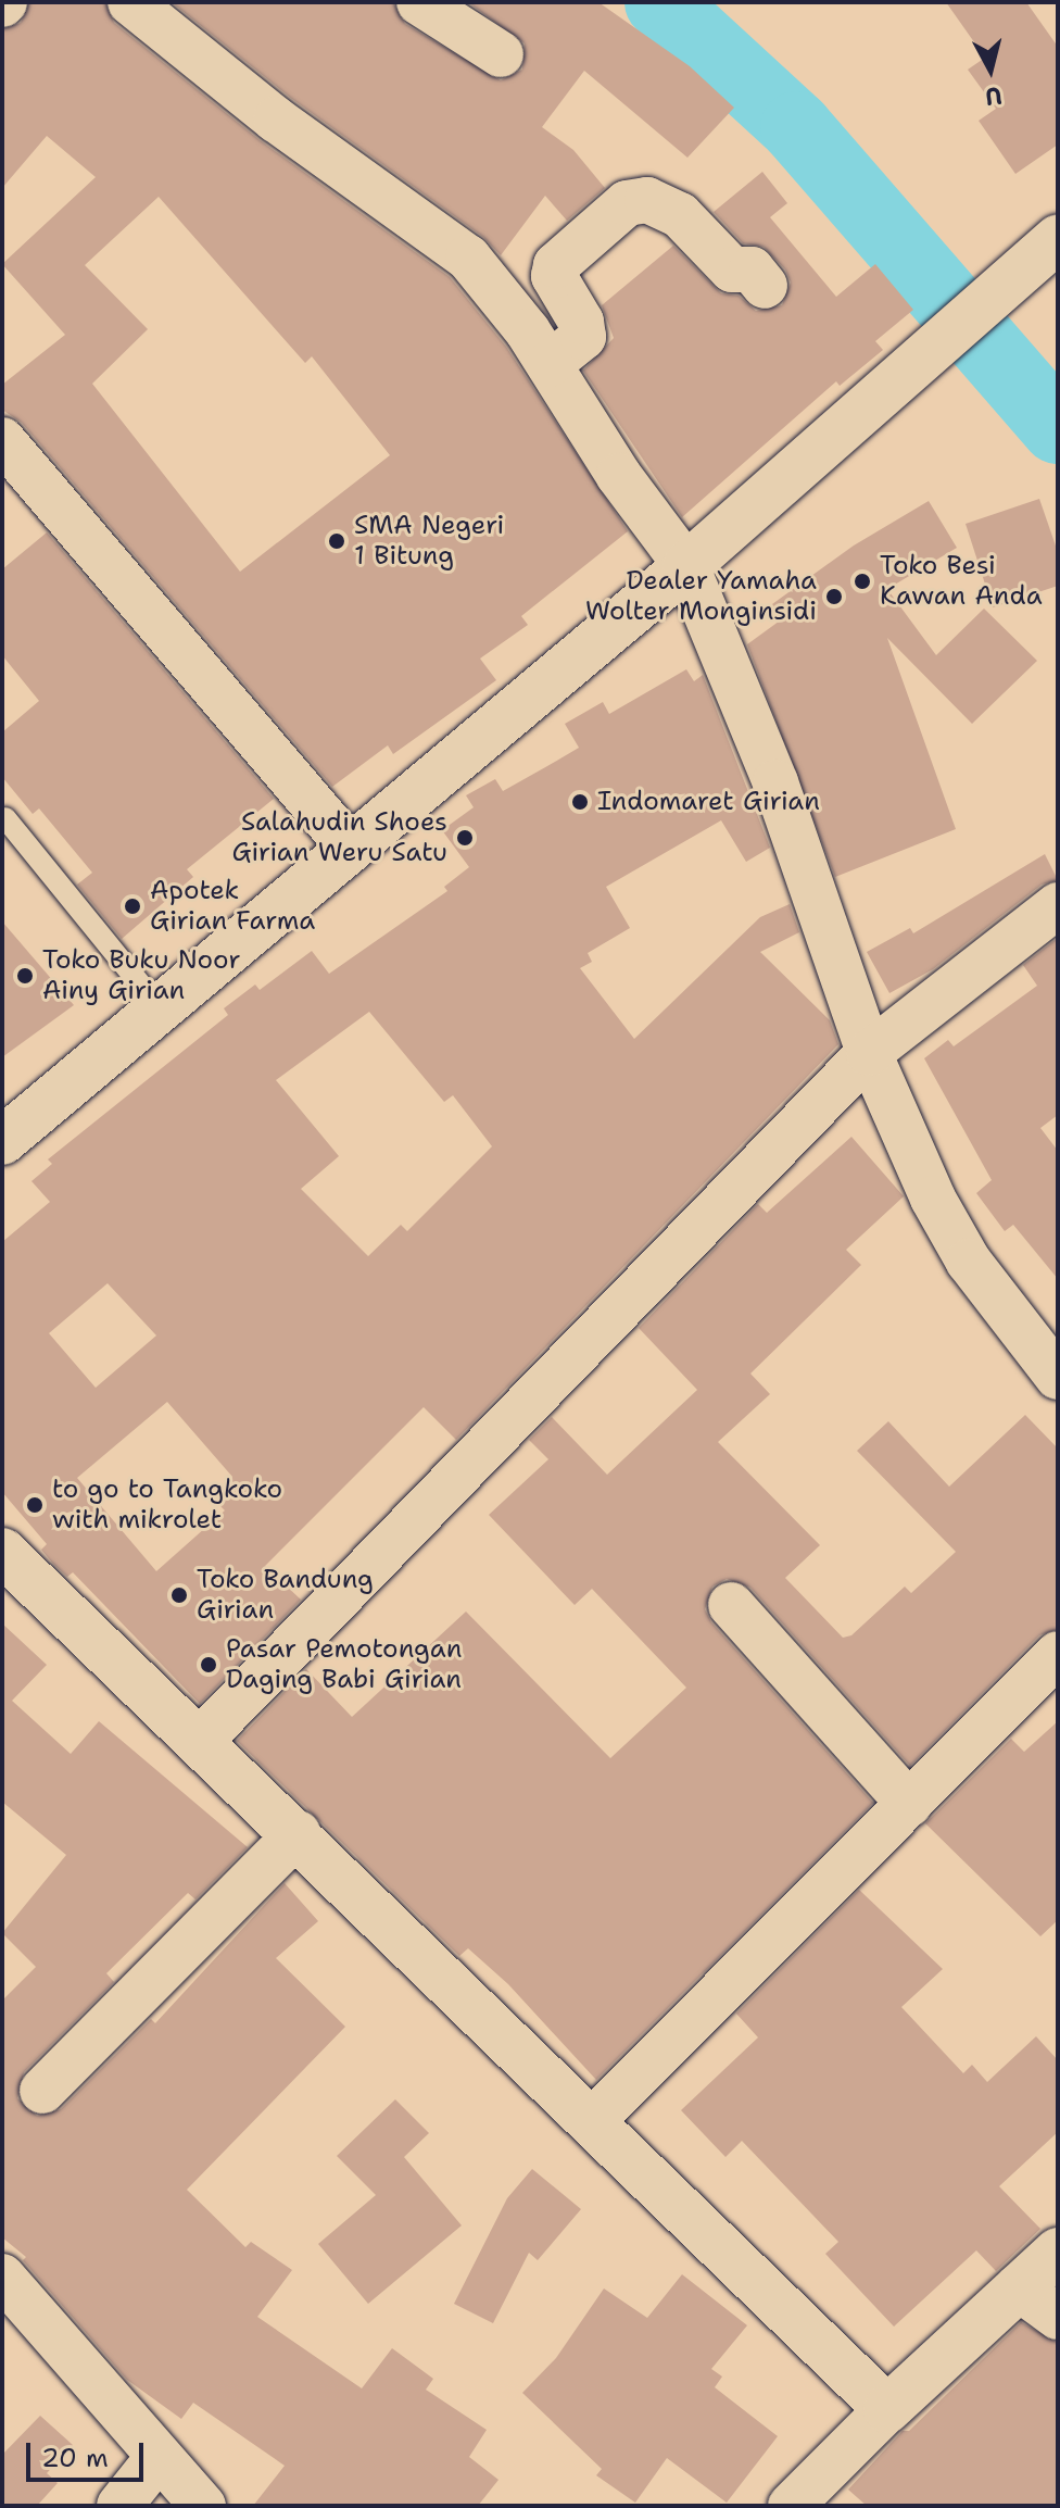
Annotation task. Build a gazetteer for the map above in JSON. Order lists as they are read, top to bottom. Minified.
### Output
{"places":["SMA Negeri 1 Bitung","Toko Besi Kawan Anda","Dealer Yamaha Wolter Monginsidi","Indomaret Girian","Salahudin Shoes Girian Weru Satu","Apotek Girian Farma","Toko Buku Noor Ainy Girian","to go to Tangkoko with mikrolet","Toko Bandung Girian","Pasar Pemotongan Daging Babi Girian"],"scale_bar":"20 m","north":"bottom"}
